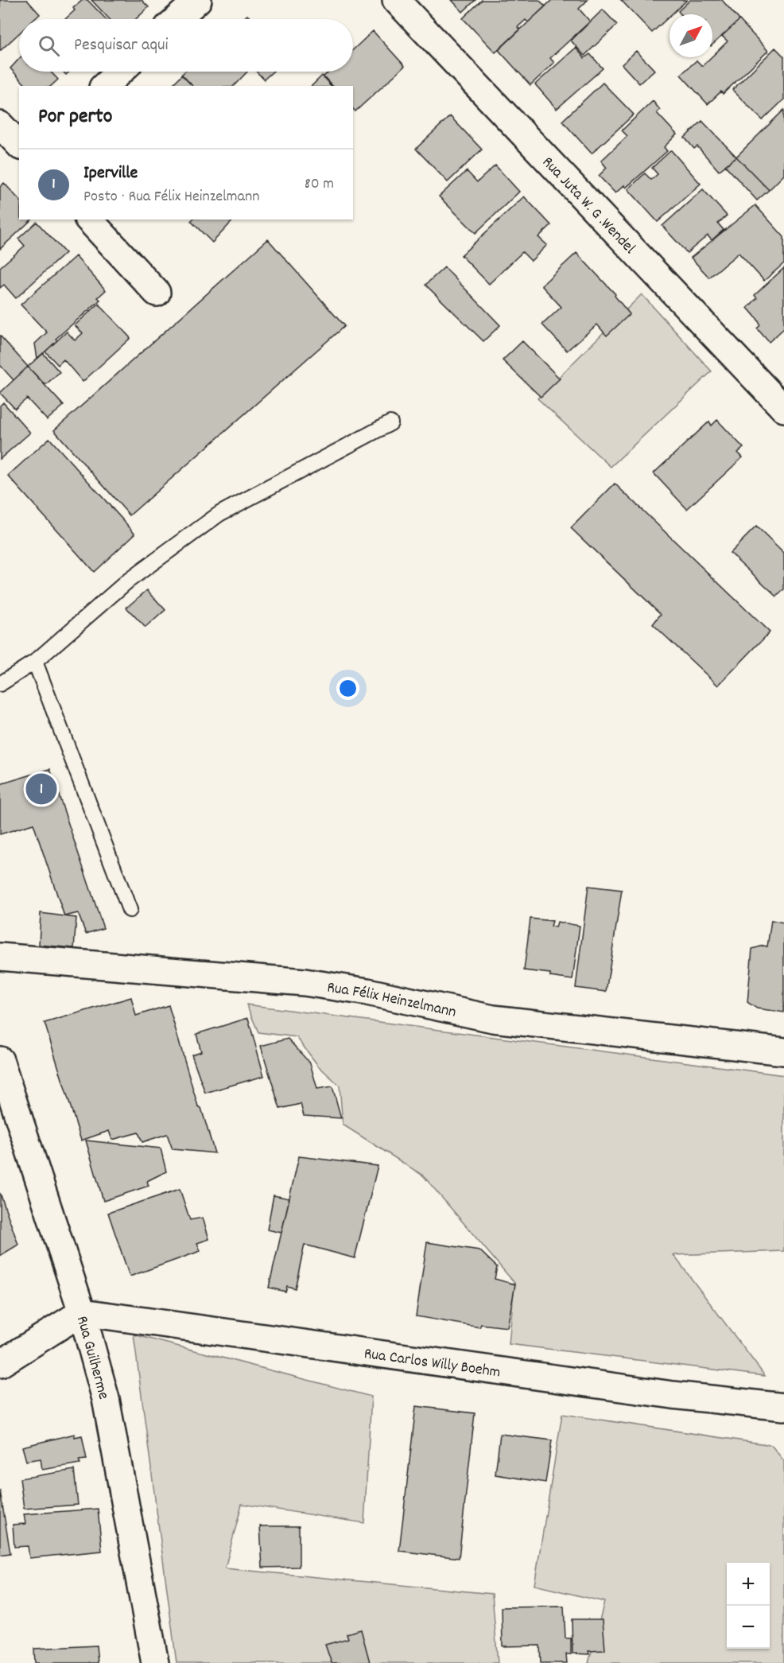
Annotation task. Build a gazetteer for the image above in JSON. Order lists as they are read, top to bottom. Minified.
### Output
{"streets":{"street":["Rua Juta W. G .Wendel","Rua Félix Heinzelmann","Rua Guilherme","Rua Carlos Willy Boehm"]},"crossings":[["Rua Guilherme","Rua Carlos Willy Boehm"]],"north":"top right","page":{"search":"Pesquisar aqui","heading":"Por perto","list":[{"mark":"1","name":"Iperville","note":"Posto · Rua Félix Heinzelmann","value":"80 m"}],"pins":"1","map_buttons":["+","−"]}}
